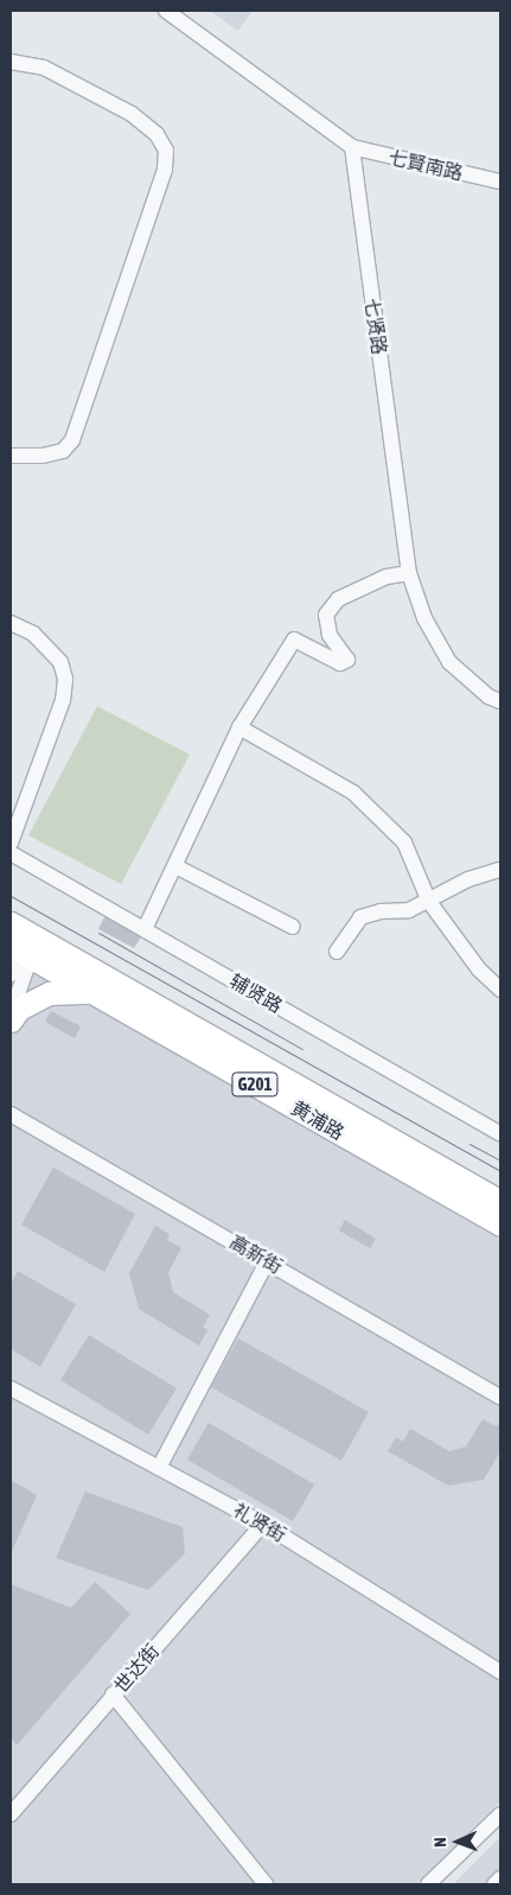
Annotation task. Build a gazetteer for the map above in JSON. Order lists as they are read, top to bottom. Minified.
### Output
{"streets":{"highway":["G201","黄浦路"],"street":["七賢南路","七贤路","辅贤路","高新街","礼贤街","世达街"]},"crossings":[["七賢南路","七贤路"],["礼贤街","世达街"]],"north":"left"}
